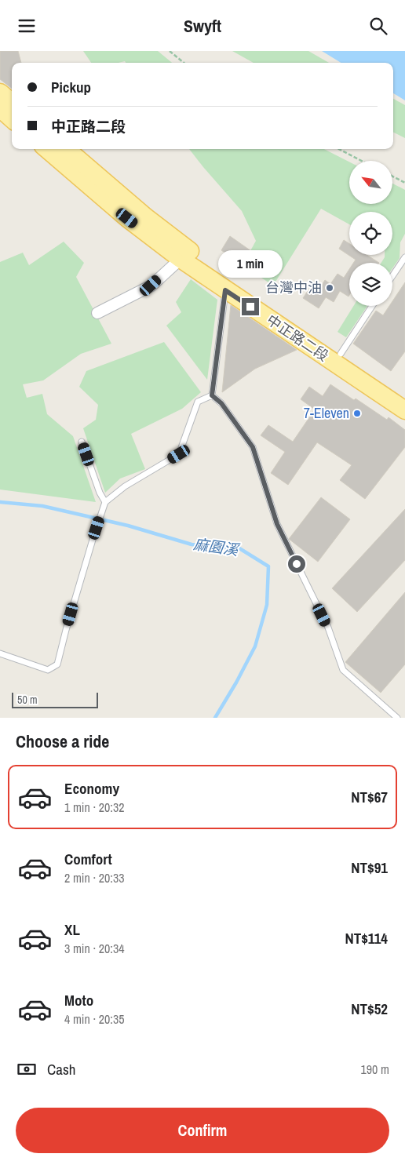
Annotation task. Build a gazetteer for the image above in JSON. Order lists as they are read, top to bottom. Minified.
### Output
{"streets":{"main road":["中正路二段"]},"water":["麻園溪"],"places":["台灣中油","7-Eleven"],"scale_bar":"50 m","north":"top left","page":{"header":"Swyft","banner":["Pickup","中正路二段"],"bubble":"1 min","scale":"50 m","heading":"Choose a ride","list":[{"name":"Economy","note":"1 min · 20:32","value":"NT$67"},{"name":"Comfort","note":"2 min · 20:33","value":"NT$91"},{"name":"XL","note":"3 min · 20:34","value":"NT$114"},{"name":"Moto","note":"4 min · 20:35","value":"NT$52"}],"pay":["Cash","190 m"],"buttons":"Confirm"}}
